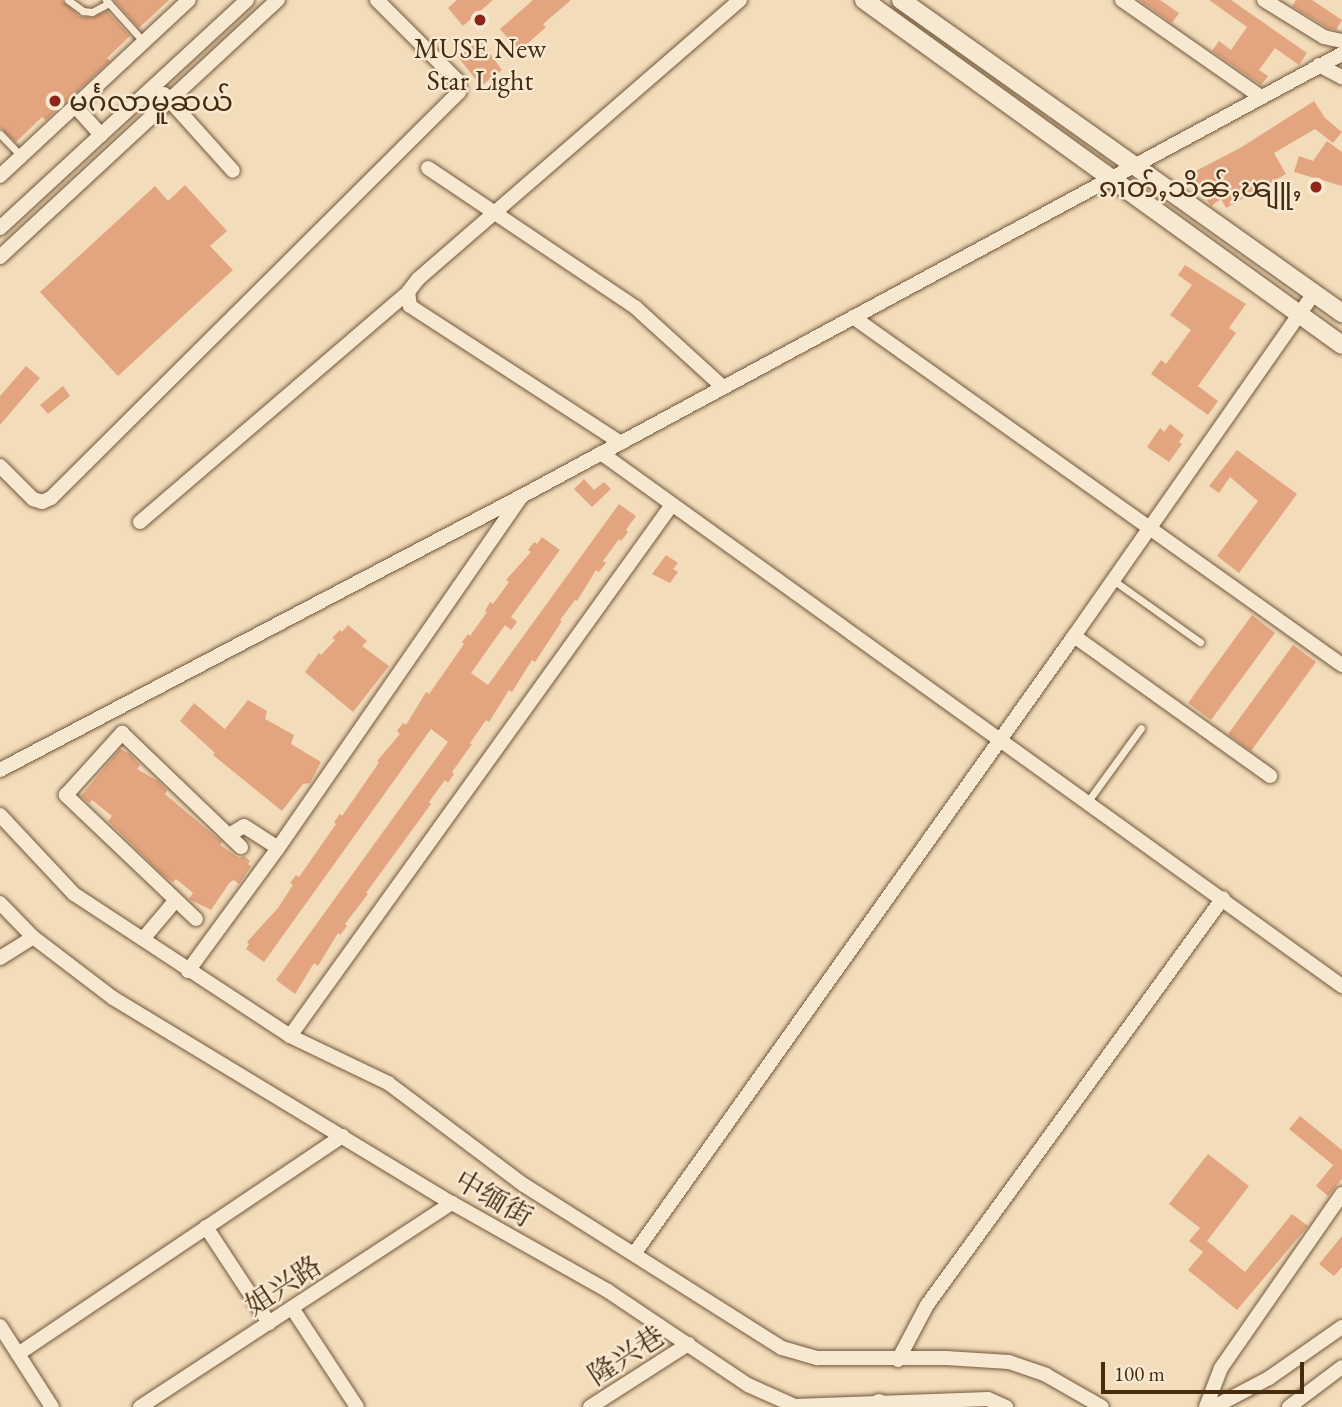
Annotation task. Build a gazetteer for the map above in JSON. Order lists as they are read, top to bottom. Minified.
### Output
{"streets":{"street":["中缅街","姐兴路","隆兴巷"]},"crossings":[["中缅街","姐兴路"],["中缅街","隆兴巷"]],"places":["MUSE New Star Light","မင်္ဂလာမူဆယ်","ၵၢတ်ႇသိၼ်ႇၽျူႇ"],"scale_bar":"100 m"}
